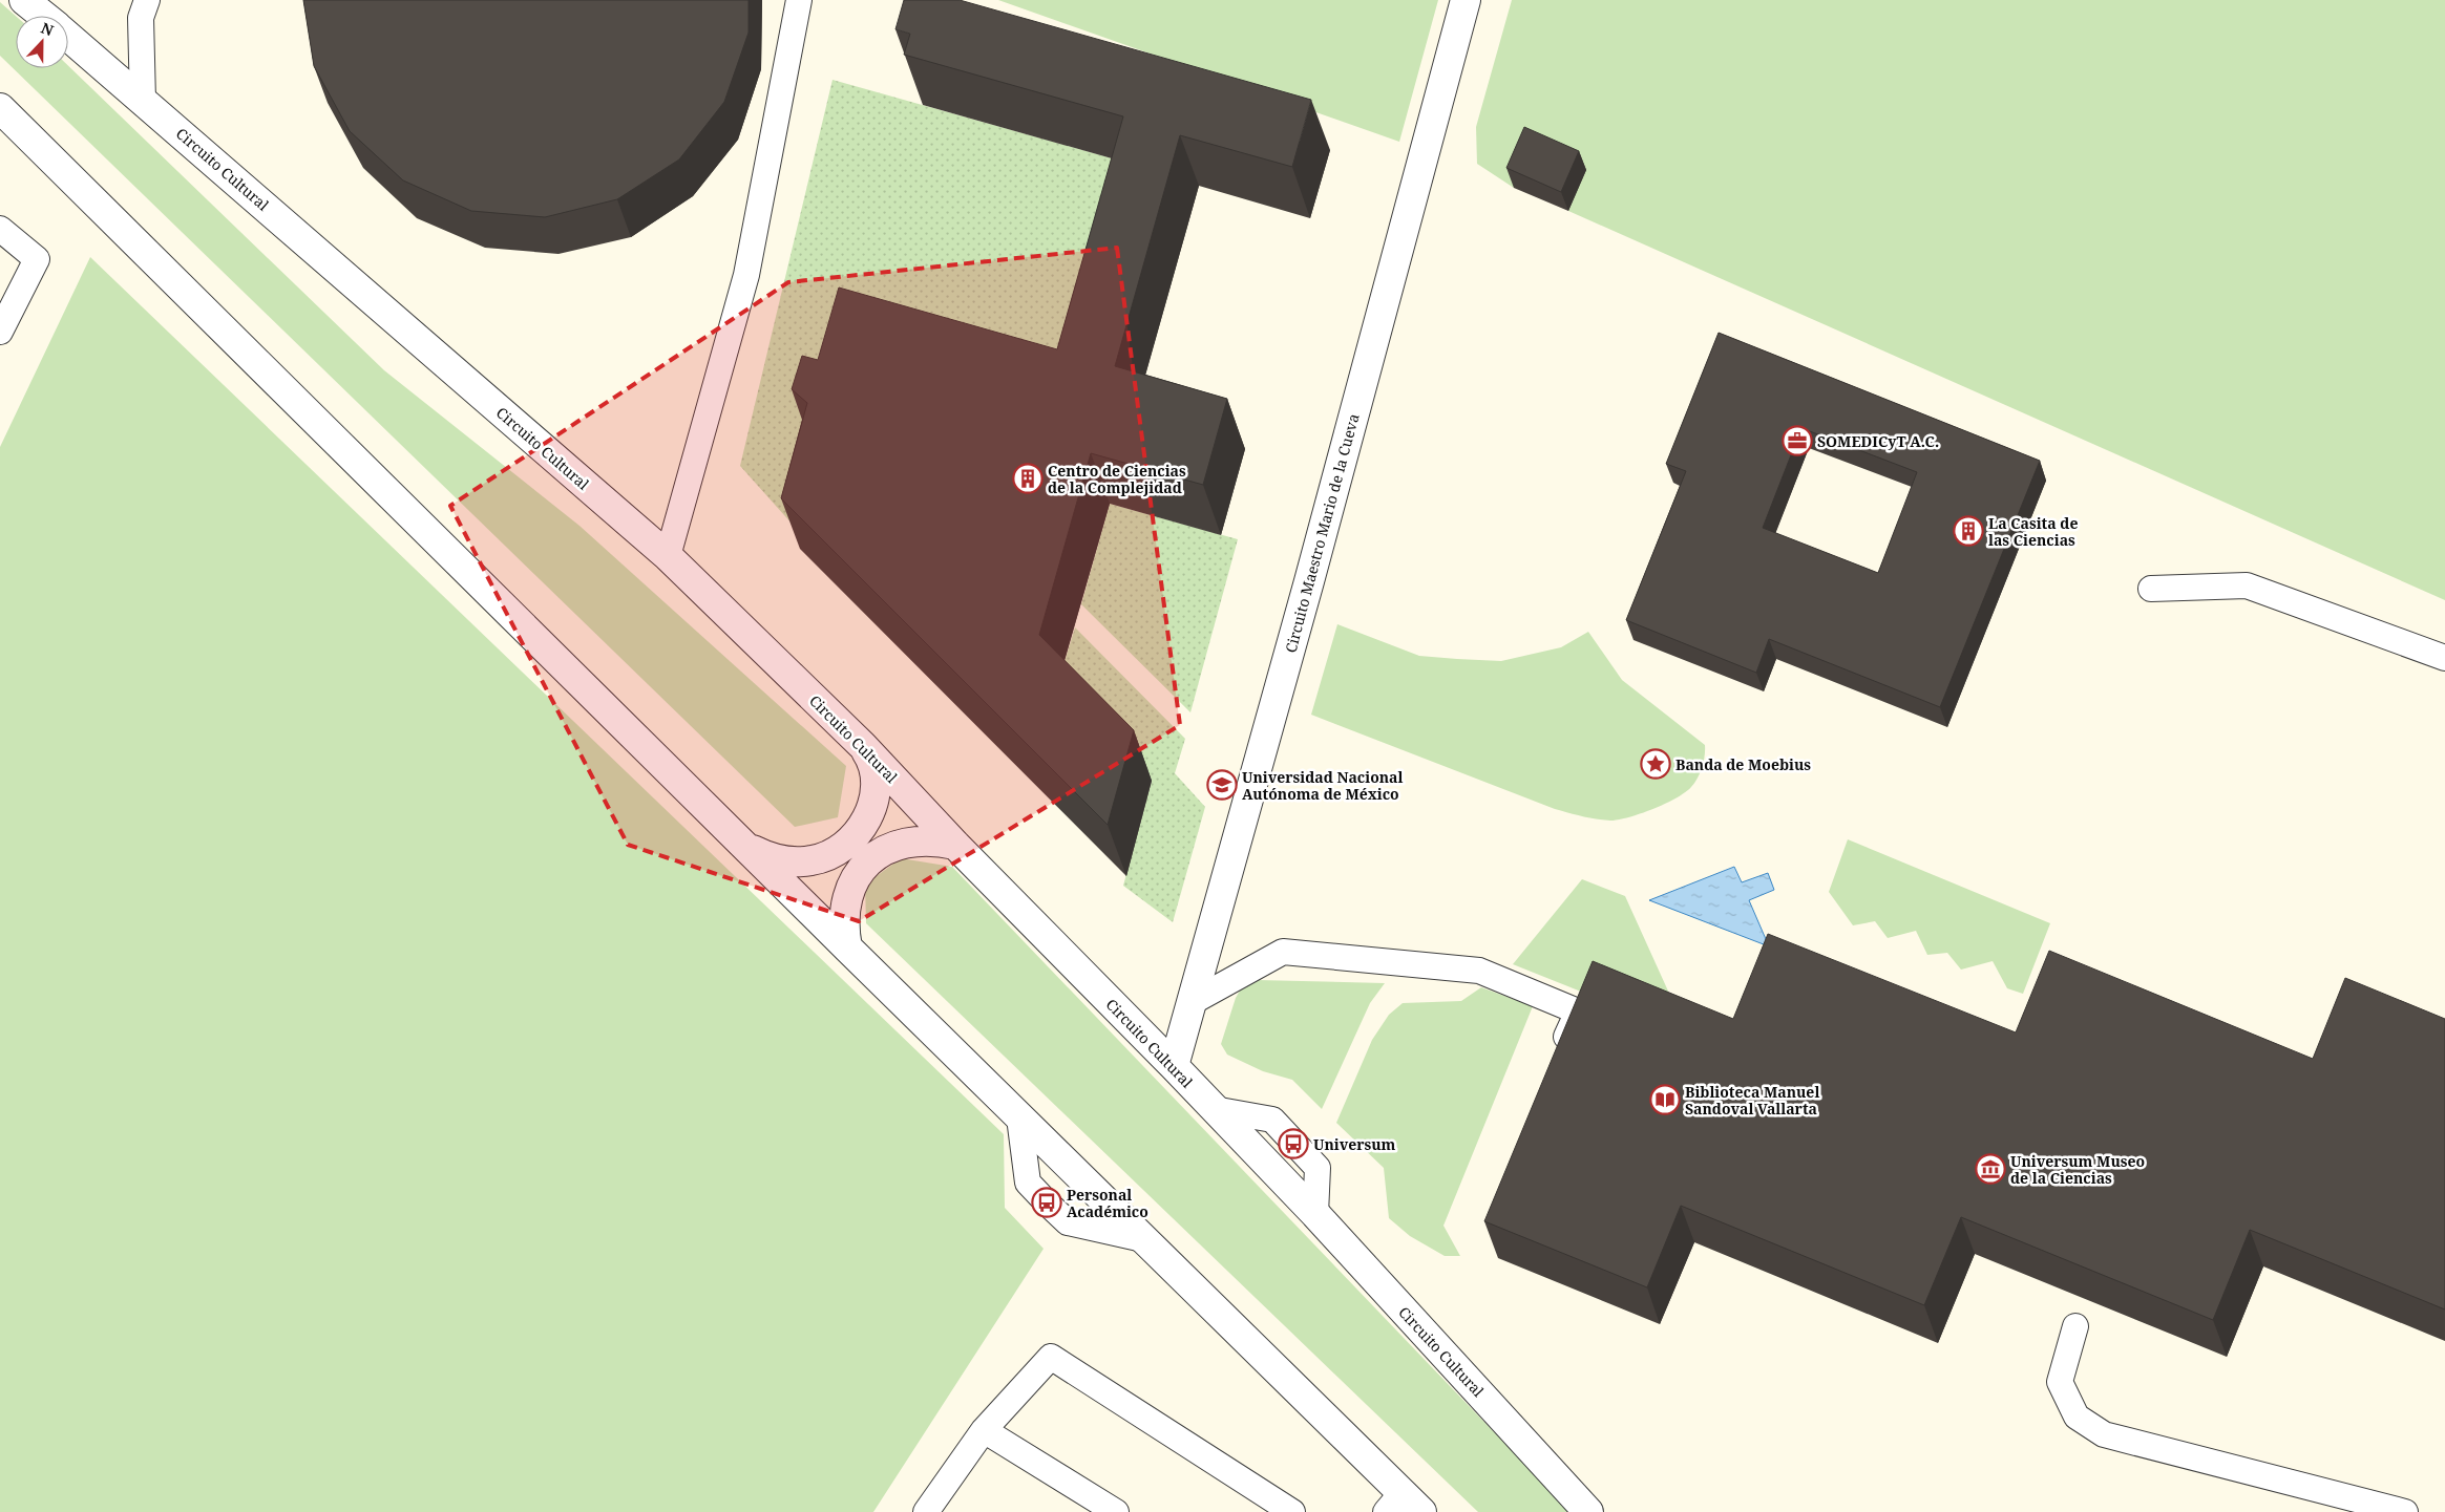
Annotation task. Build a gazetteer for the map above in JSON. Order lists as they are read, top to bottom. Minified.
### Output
{"streets":{"street":["Circuito Cultural","Circuito Maestro Mario de la Cueva"]},"crossings":[["Circuito Cultural","Circuito Maestro Mario de la Cueva"]],"places":{"office":["SOMEDICyT A.C."],"building":["Centro de Ciencias de la Complejidad","La Casita de las Ciencias"],"place":["Banda de Moebius"],"school or university":["Universidad Nacional Autónoma de México"],"library":["Biblioteca Manuel Sandoval Vallarta"],"bus stop":["Universum","Personal Académico"],"museum":["Universum Museo de la Ciencias"]},"north":"top"}
